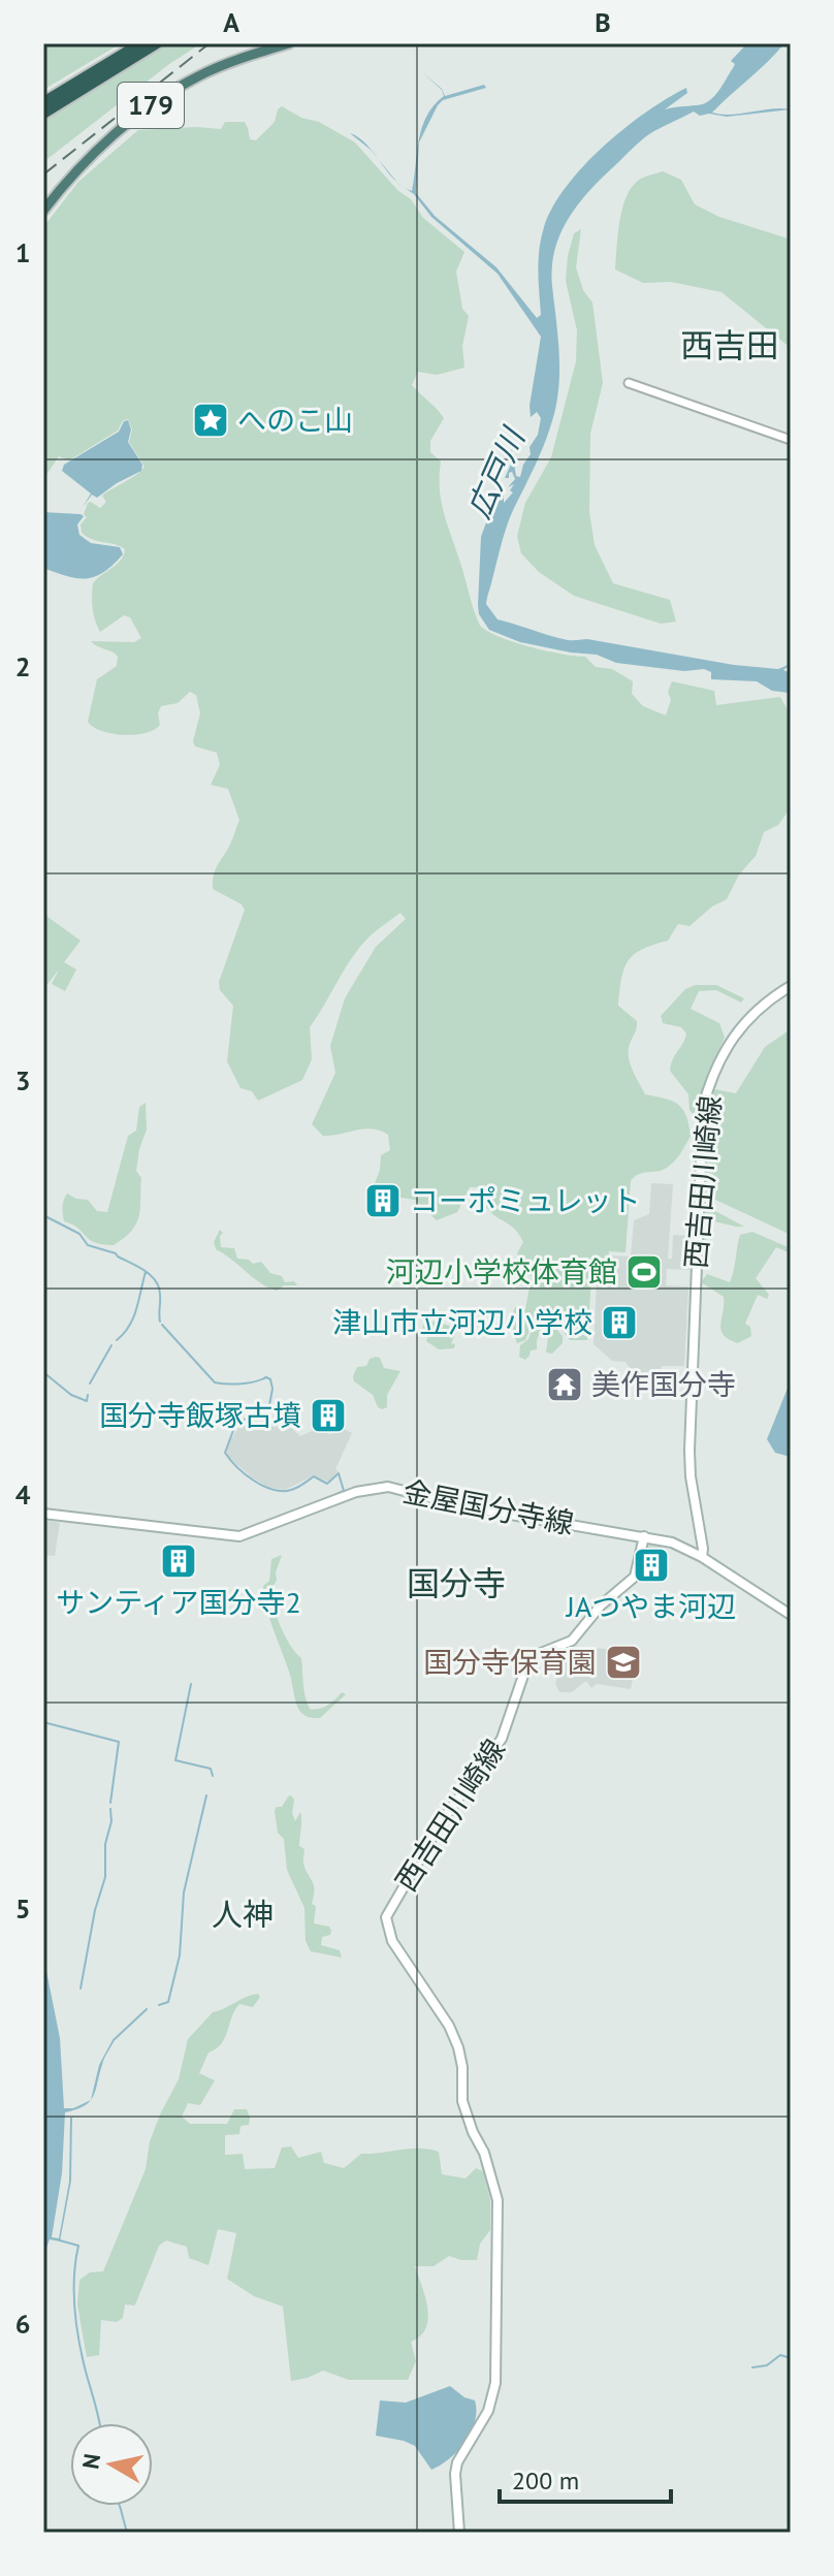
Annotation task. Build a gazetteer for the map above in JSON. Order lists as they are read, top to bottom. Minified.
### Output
{"streets":{"highway":["179"],"main road":["西吉田川崎線","金屋国分寺線"]},"crossings":[["西吉田川崎線","金屋国分寺線"]],"districts":["西吉田","国分寺","人神"],"water":["広戸川"],"places":{"place":["へのこ山"],"building":["コーポミュレット","津山市立河辺小学校","国分寺飯塚古墳","サンティア国分寺2","JAつやま河辺"],"sports":["河辺小学校体育館"],"temple":["美作国分寺"],"school or university":["国分寺保育園"]},"scale_bar":"200 m","north":"left","grid":{"columns":["A","B"],"rows":["1","2","3","4","5","6"]}}
